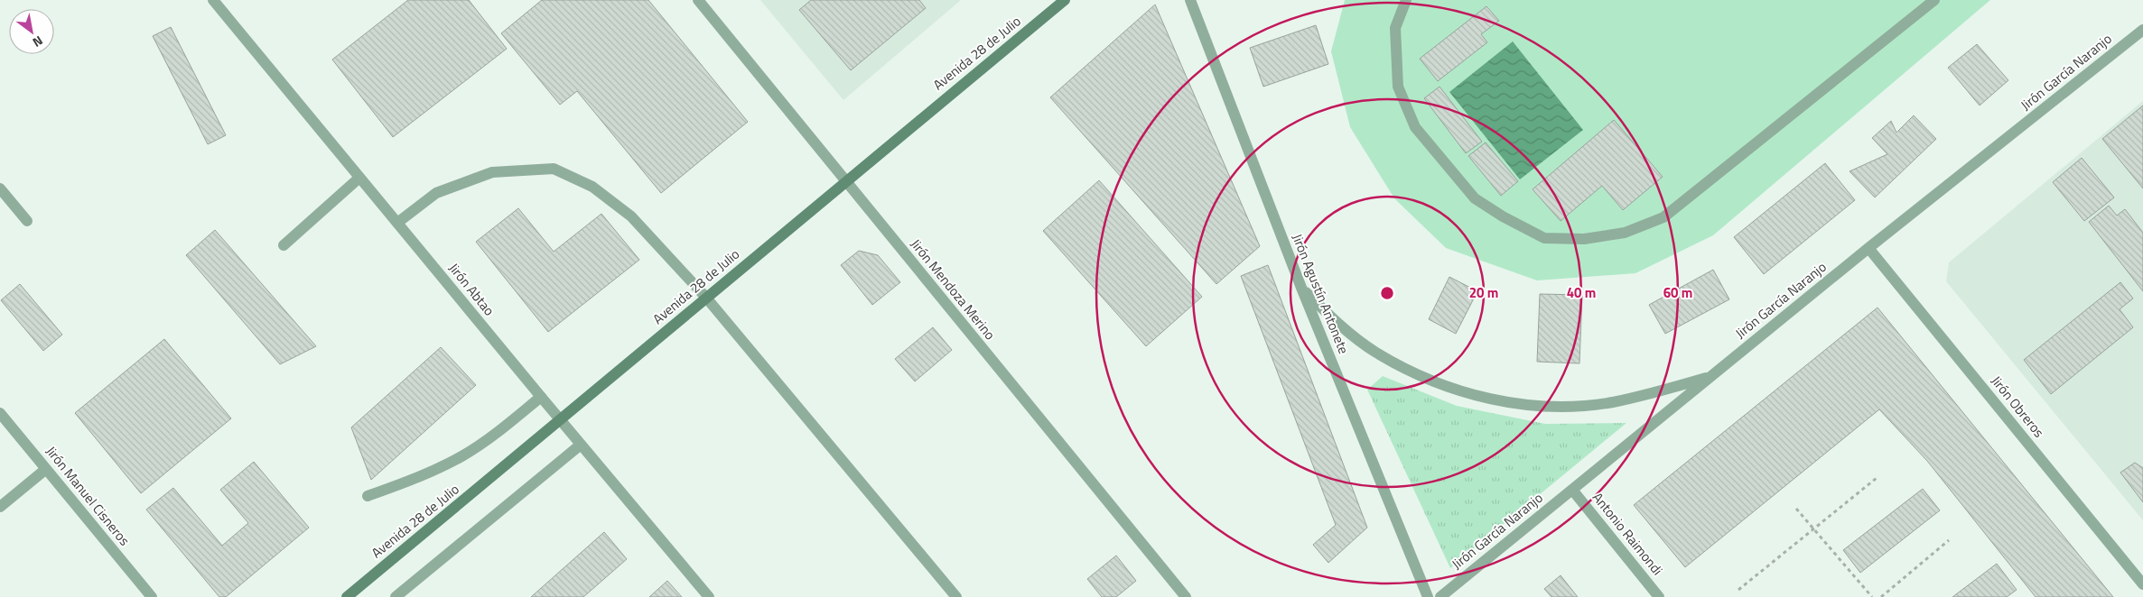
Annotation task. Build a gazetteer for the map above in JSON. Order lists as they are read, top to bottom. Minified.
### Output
{"streets":{"main road":["Avenida 28 de Julio"],"street":["Jirón García Naranjo","Jirón Abtao","Jirón Mendoza Merino","Jirón Agustín Antonete","Jirón Obreros","Jirón Manuel Cisneros","Antonio Raimondi"]},"crossings":[["Avenida 28 de Julio","Jirón Abtao"],["Avenida 28 de Julio","Jirón Mendoza Merino"],["Jirón García Naranjo","Jirón Obreros"],["Jirón García Naranjo","Antonio Raimondi"]],"north":"bottom right","rings":["20 m","40 m","60 m"]}
